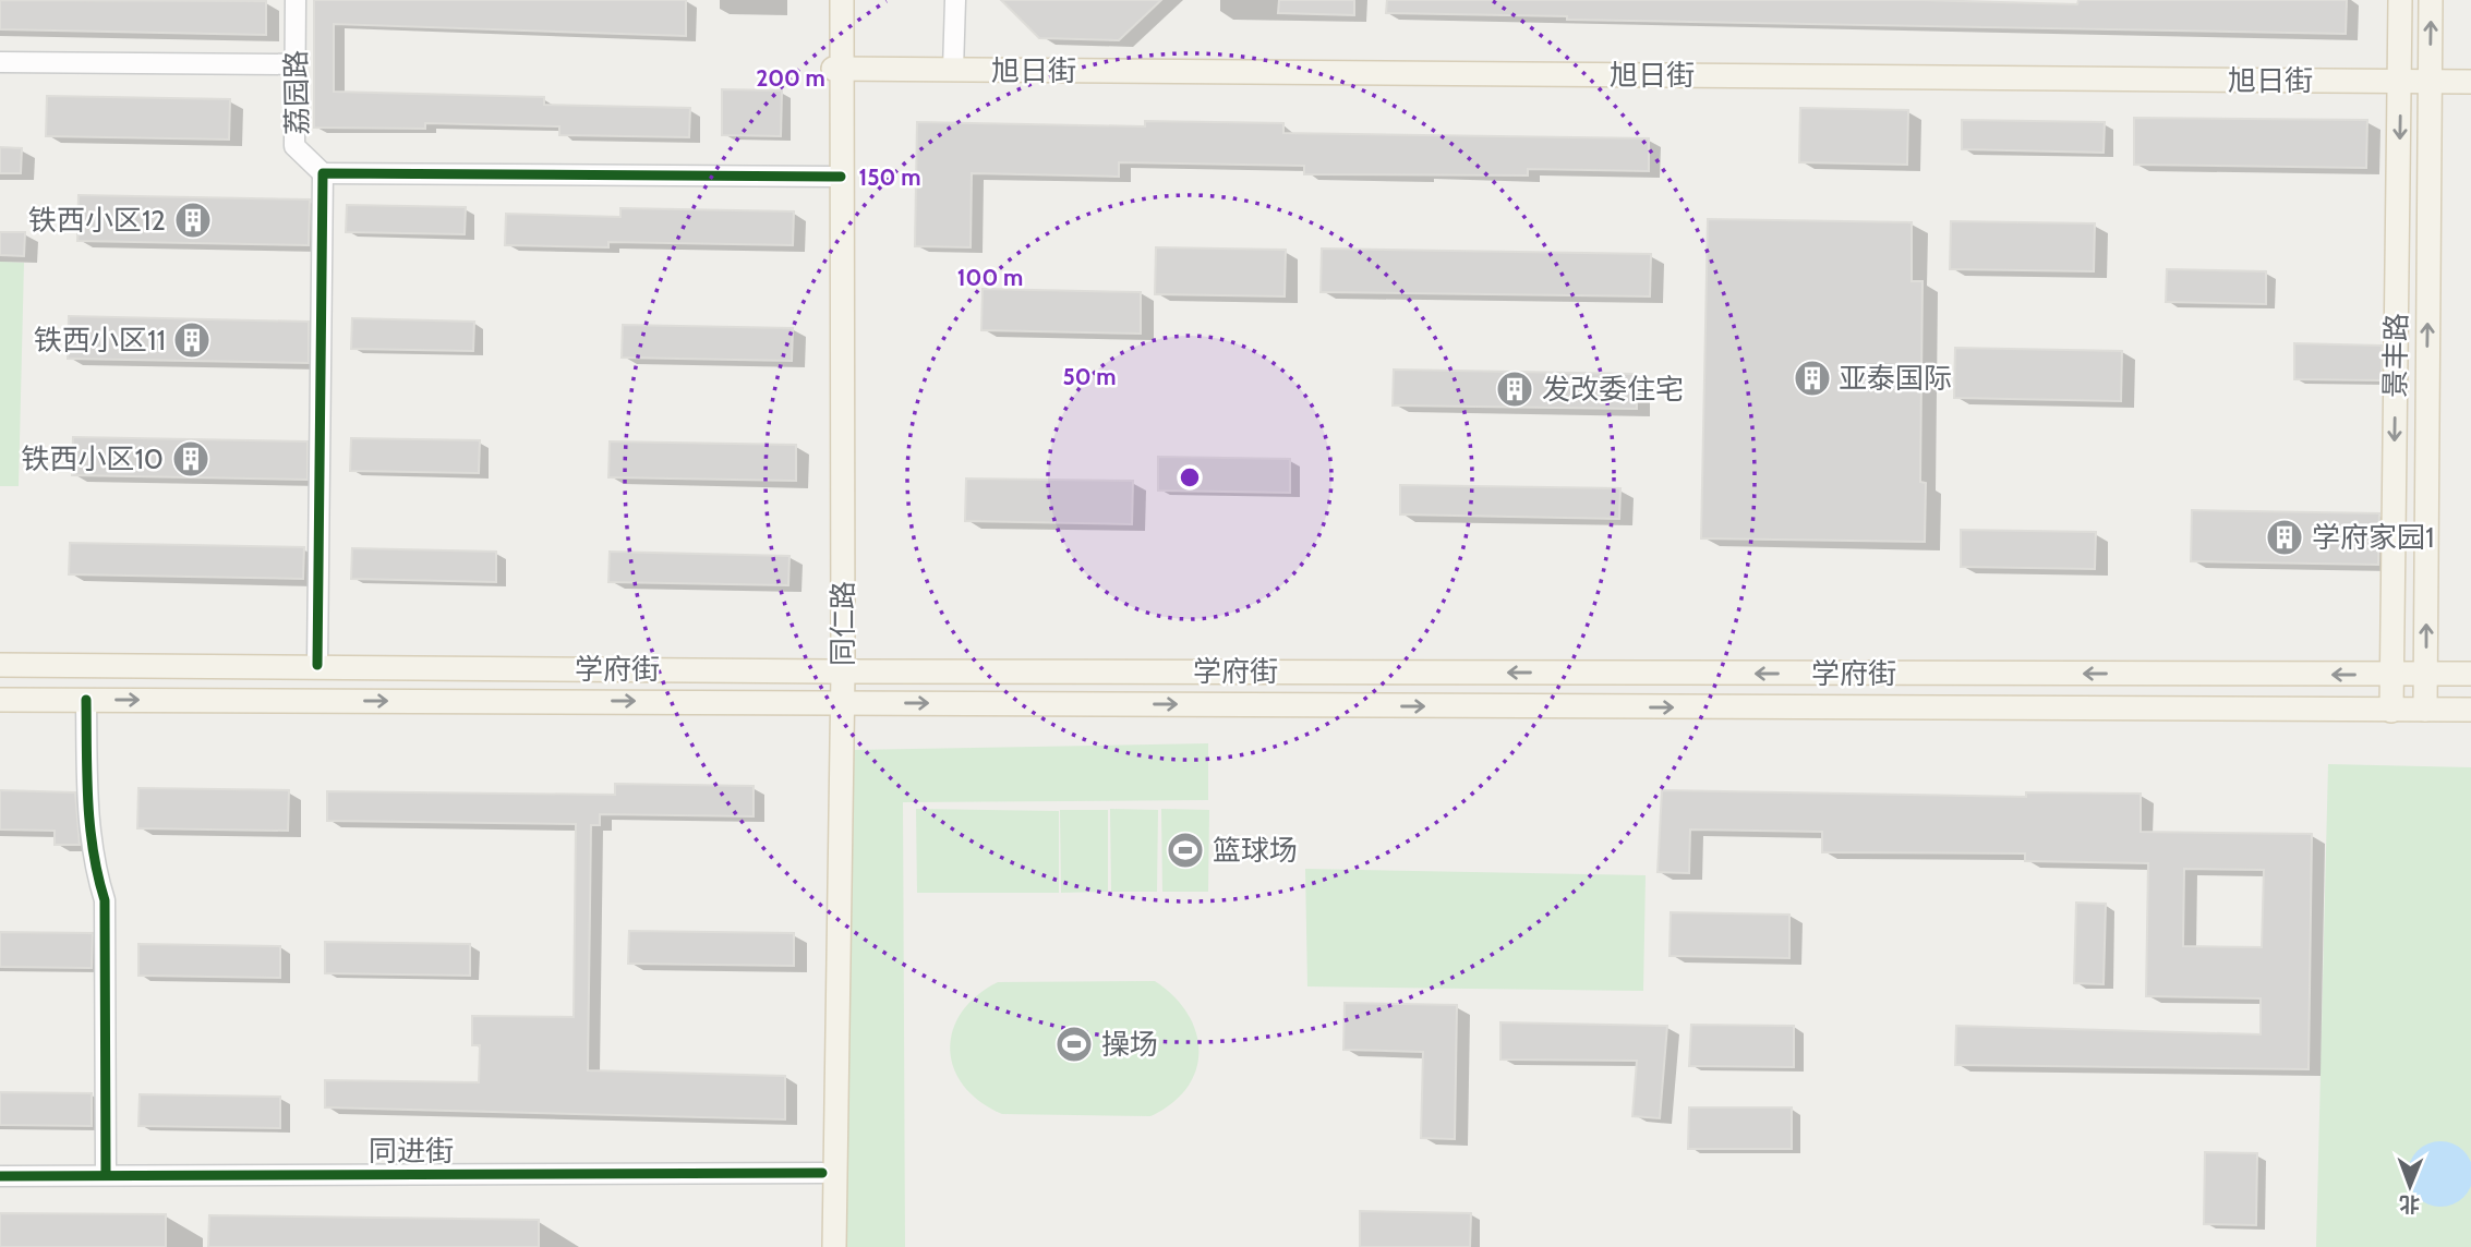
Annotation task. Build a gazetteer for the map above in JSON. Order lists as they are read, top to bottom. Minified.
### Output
{"streets":{"main road":["旭日街","景丰路","同仁路","学府街"],"street":["荔园路","同进街"]},"crossings":[["旭日街","景丰路"],["旭日街","同仁路"],["景丰路","学府街"],["同仁路","学府街"],["同仁路","同进街"]],"places":{"building":["铁西小区12","铁西小区11","亚泰国际","发改委住宅","铁西小区10","学府家园1"],"sports":["篮球场","操场"]},"north":"bottom","rings":["200 m","150 m","100 m","50 m"]}
